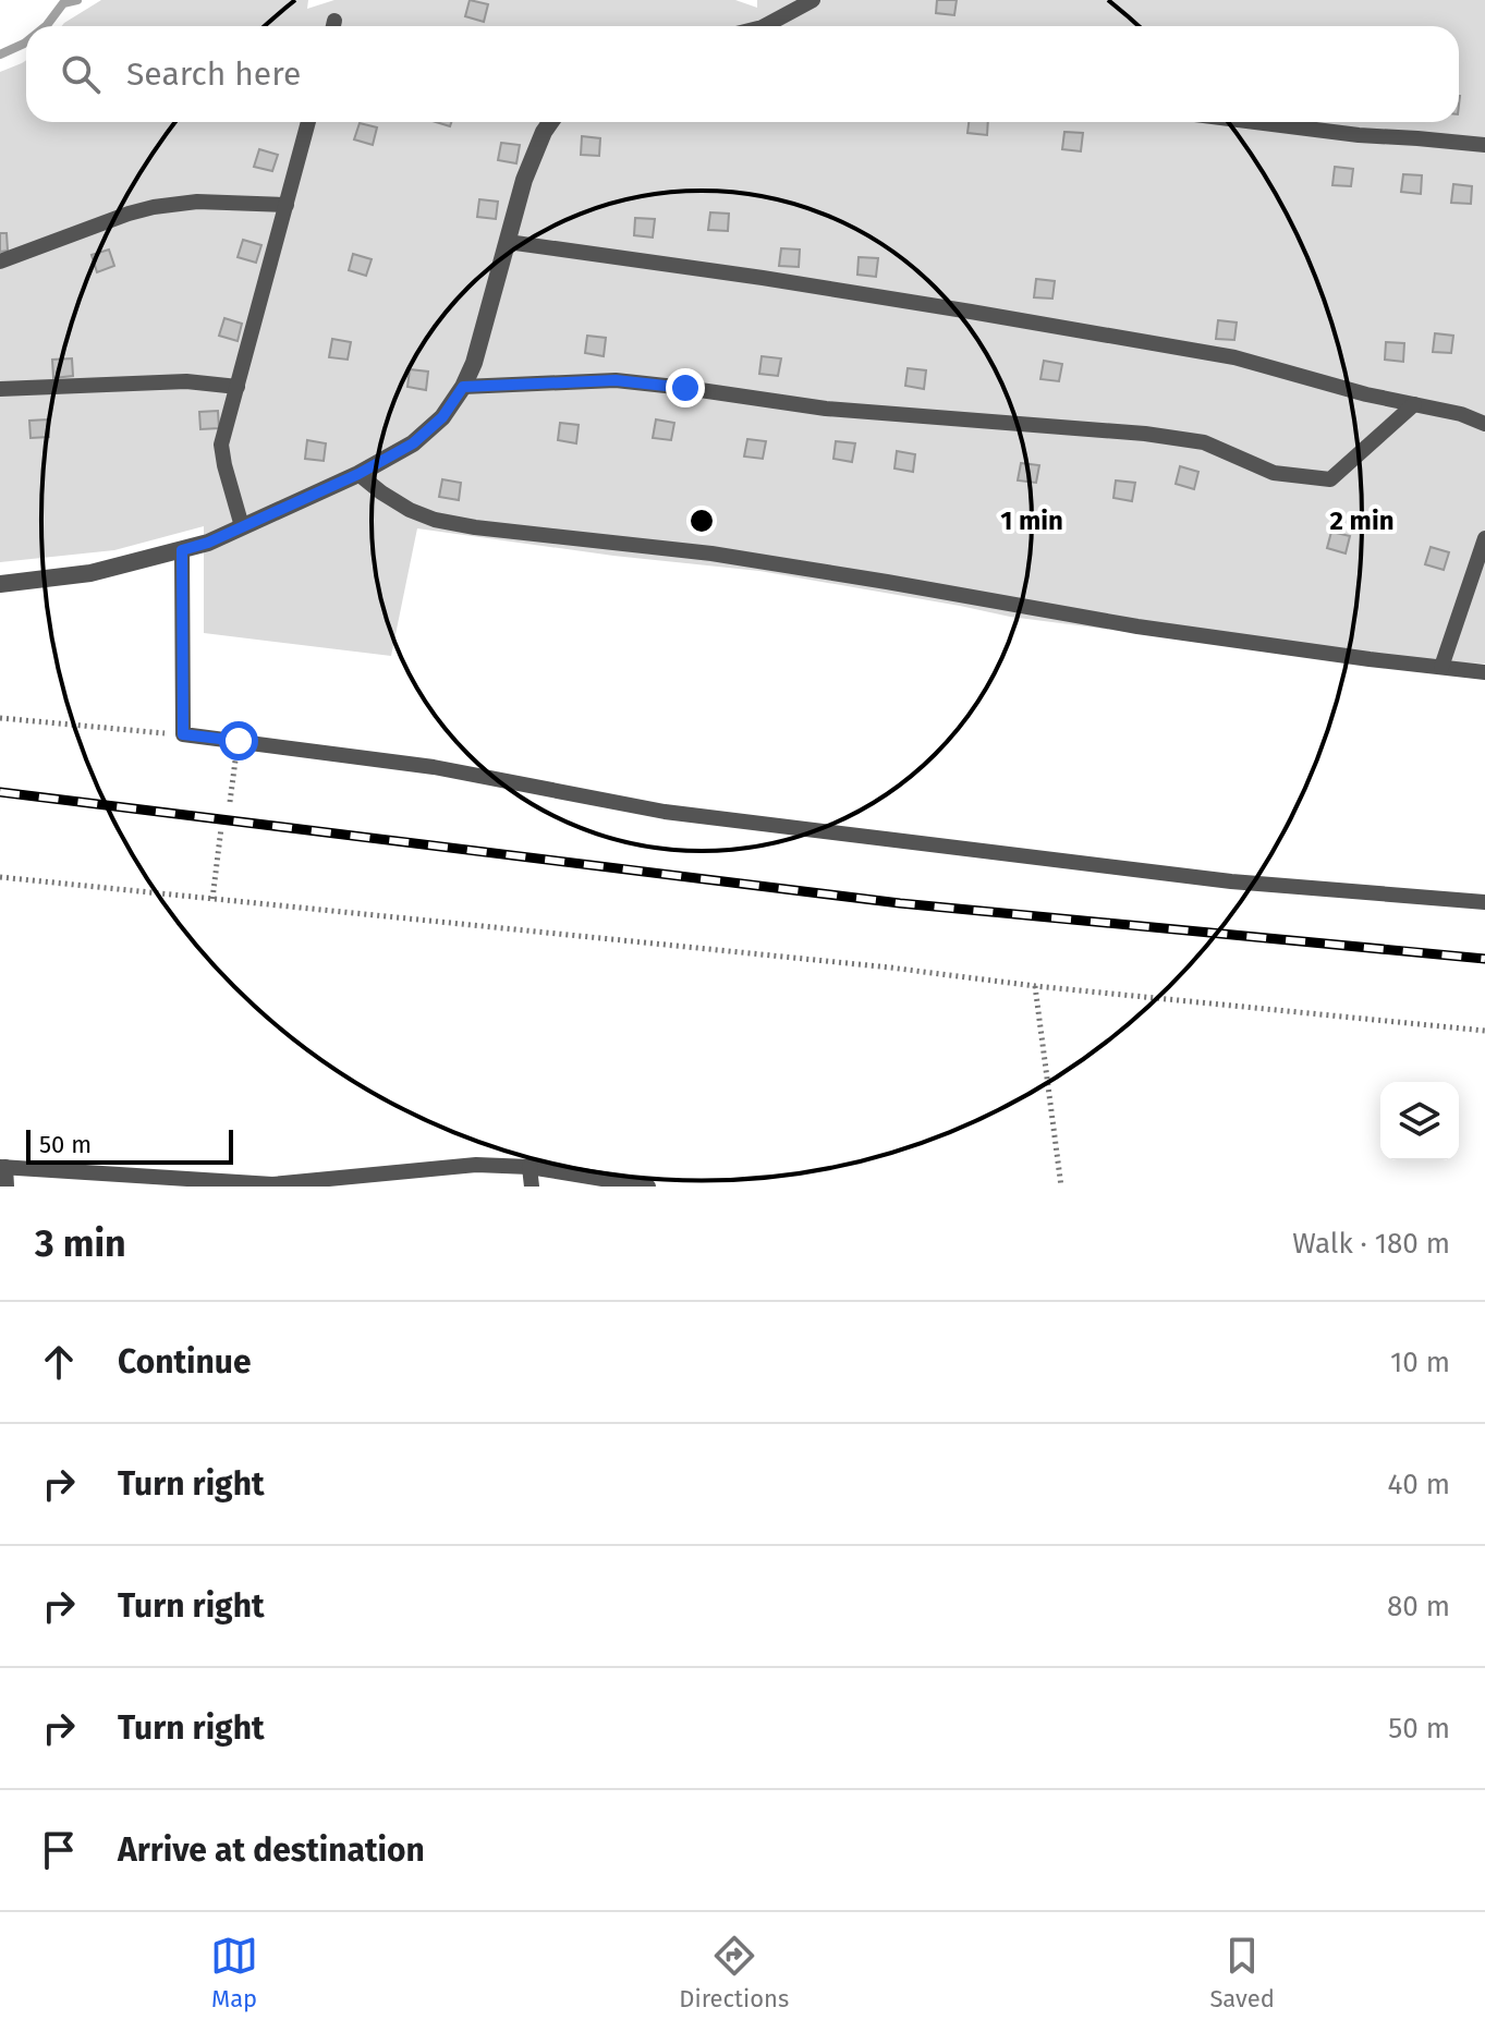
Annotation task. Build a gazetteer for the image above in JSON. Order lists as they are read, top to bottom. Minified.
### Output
{"scale_bar":"50 m","page":{"search":"Search here","scale":"50 m","heading":["3 min","Walk · 180 m"],"list":[["Continue","10 m"],["Turn right","40 m"],["Turn right","80 m"],["Turn right","50 m"],"Arrive at destination"],"nav":["Map","Directions","Saved"]},"rings":["1 min","2 min"]}
